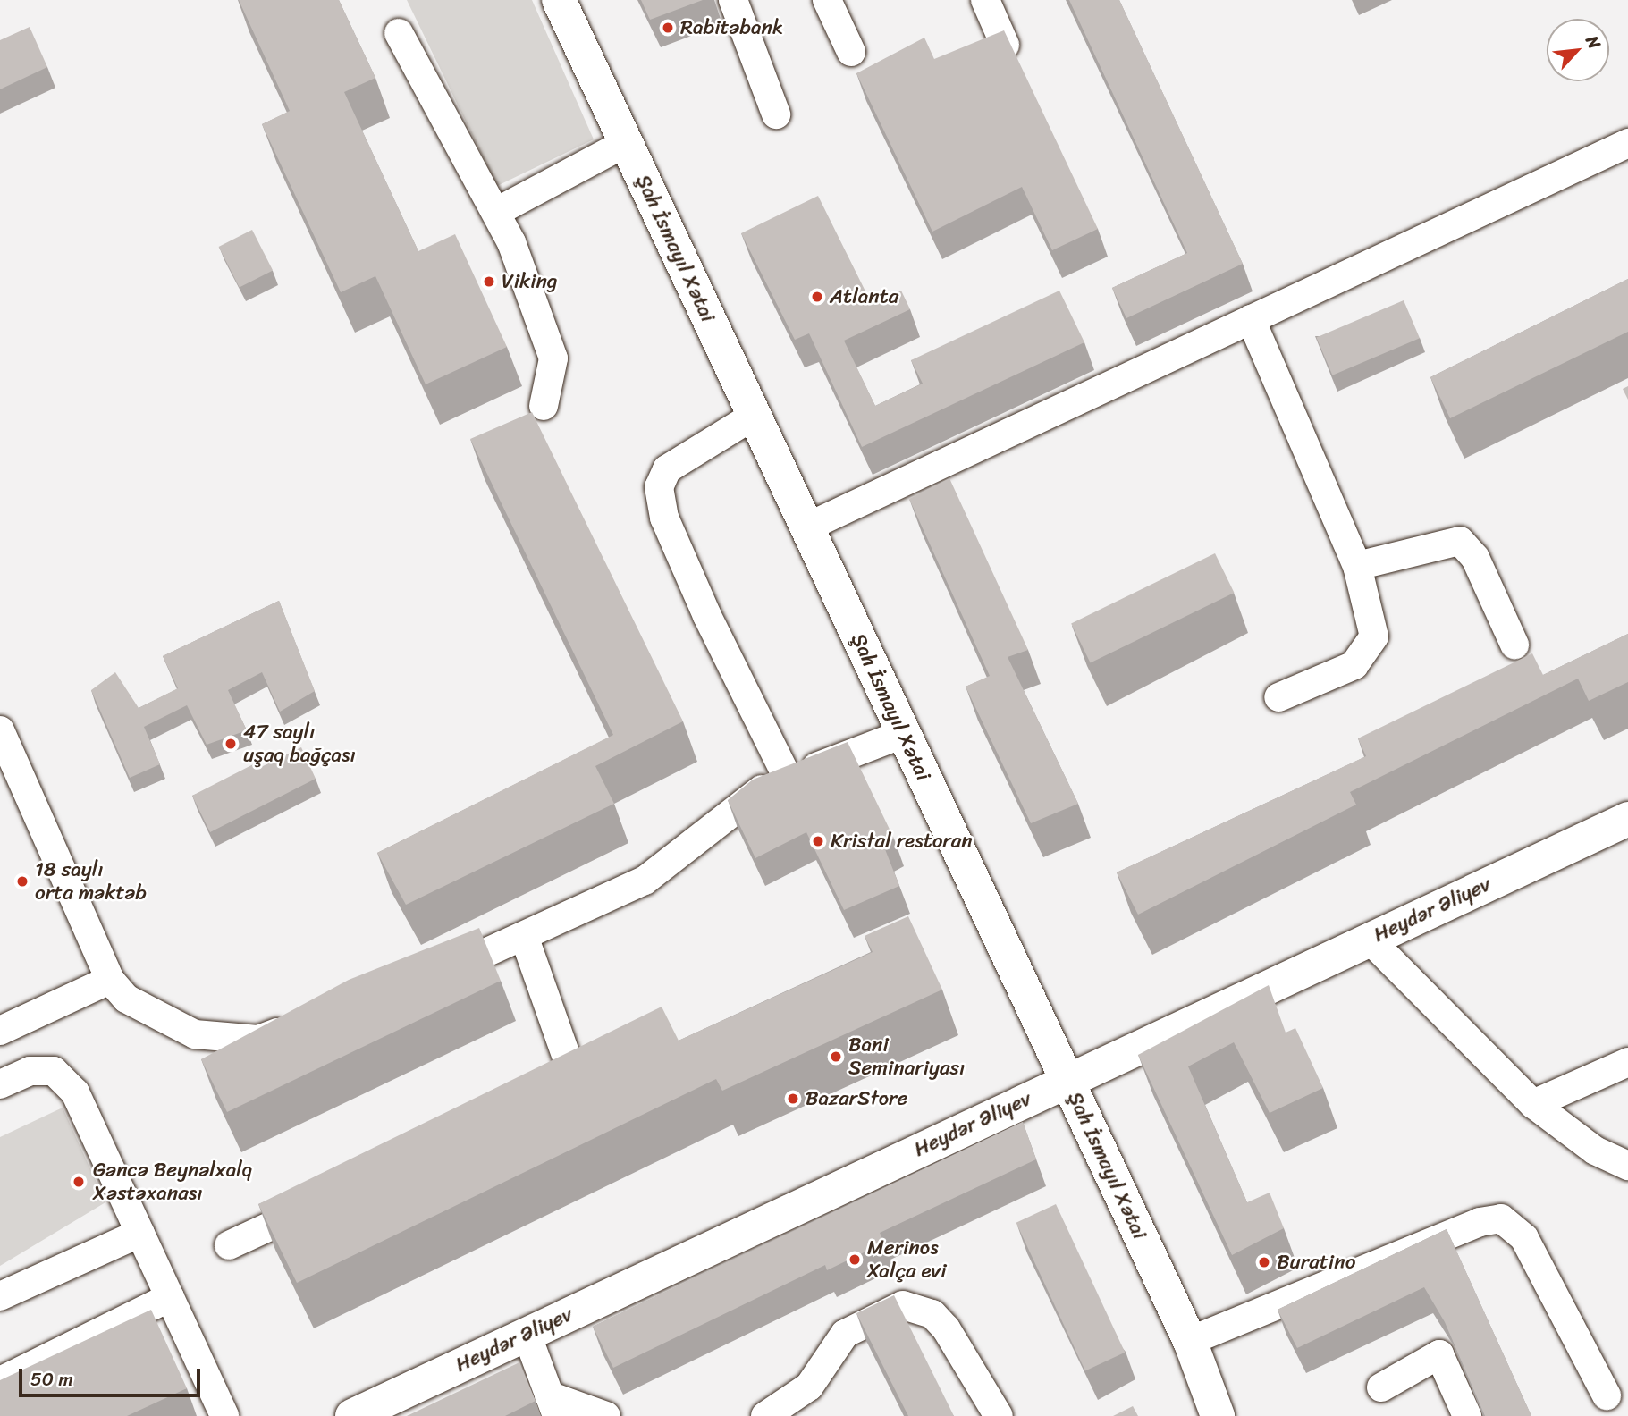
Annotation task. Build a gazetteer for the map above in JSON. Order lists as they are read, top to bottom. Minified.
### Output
{"streets":{"main road":["Şah İsmayıl Xətai","Heydər Əliyev"]},"crossings":[["Şah İsmayıl Xətai","Heydər Əliyev"]],"places":["Rabitəbank","Viking","Atlanta","47 saylı uşaq bağçası","Kristal restoran","18 saylı orta məktəb","Bani Seminariyası","BazarStore","Gəncə Beynəlxalq Xəstəxanası","Merinos Xalça evi","Buratino"],"scale_bar":"50 m","north":"top right"}
